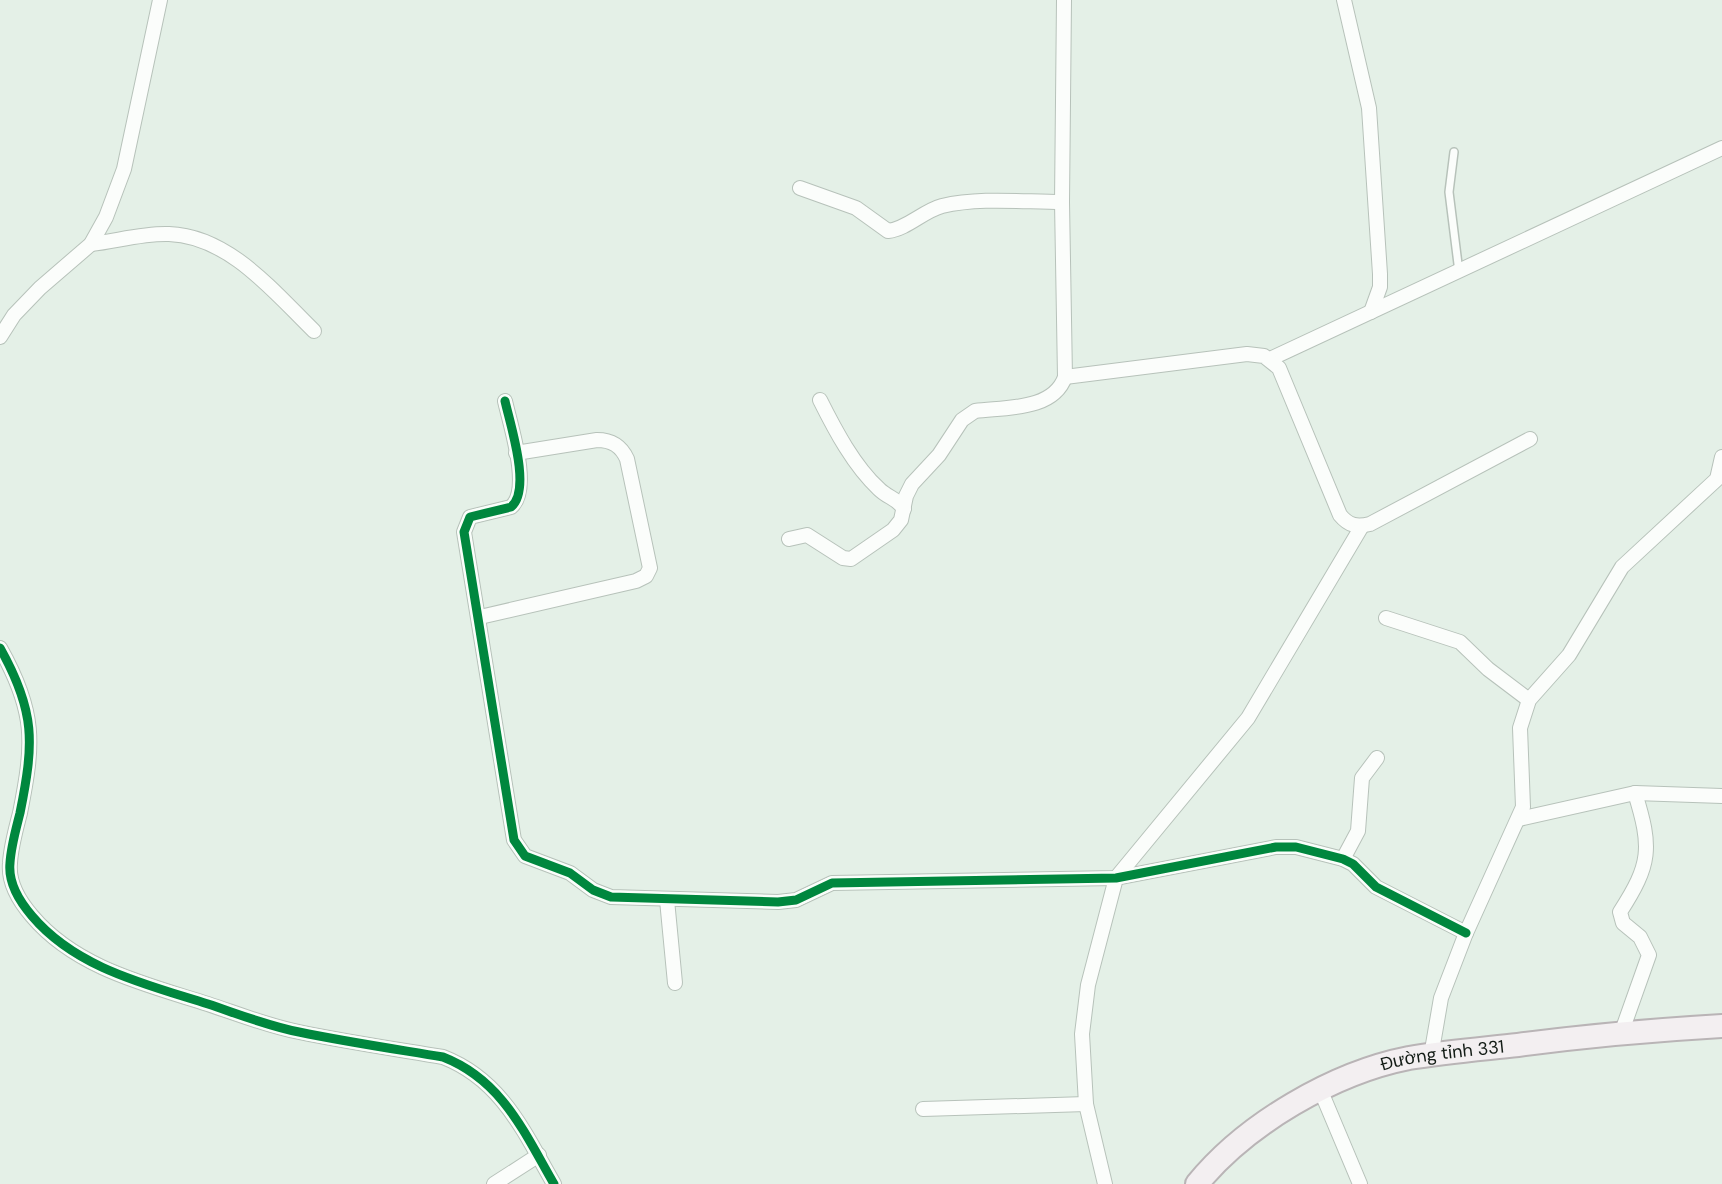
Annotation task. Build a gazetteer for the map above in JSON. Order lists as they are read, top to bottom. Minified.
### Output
{"streets":{"main road":["Đường tỉnh 331"]}}
